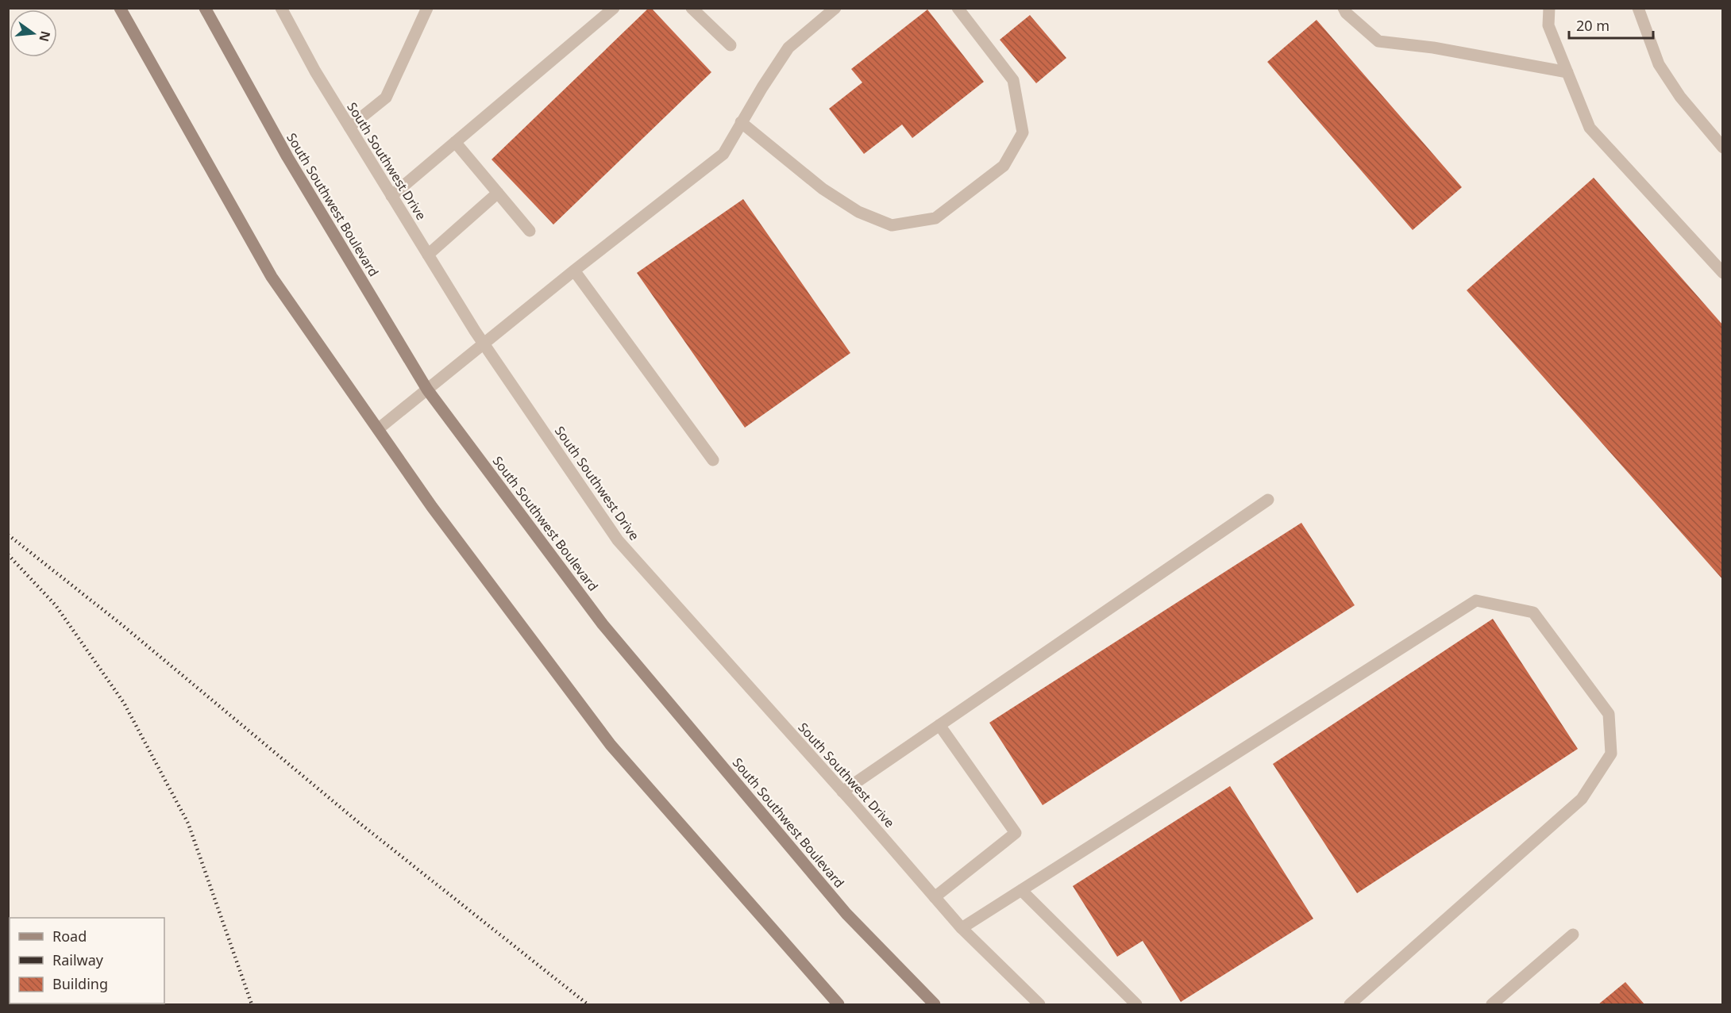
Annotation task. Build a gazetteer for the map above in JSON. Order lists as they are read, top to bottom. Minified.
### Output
{"streets":{"main road":["South Southwest Boulevard"],"street":["South Southwest Drive"]},"legend":["Road","Railway","Building"],"scale_bar":"20 m","north":"right"}
